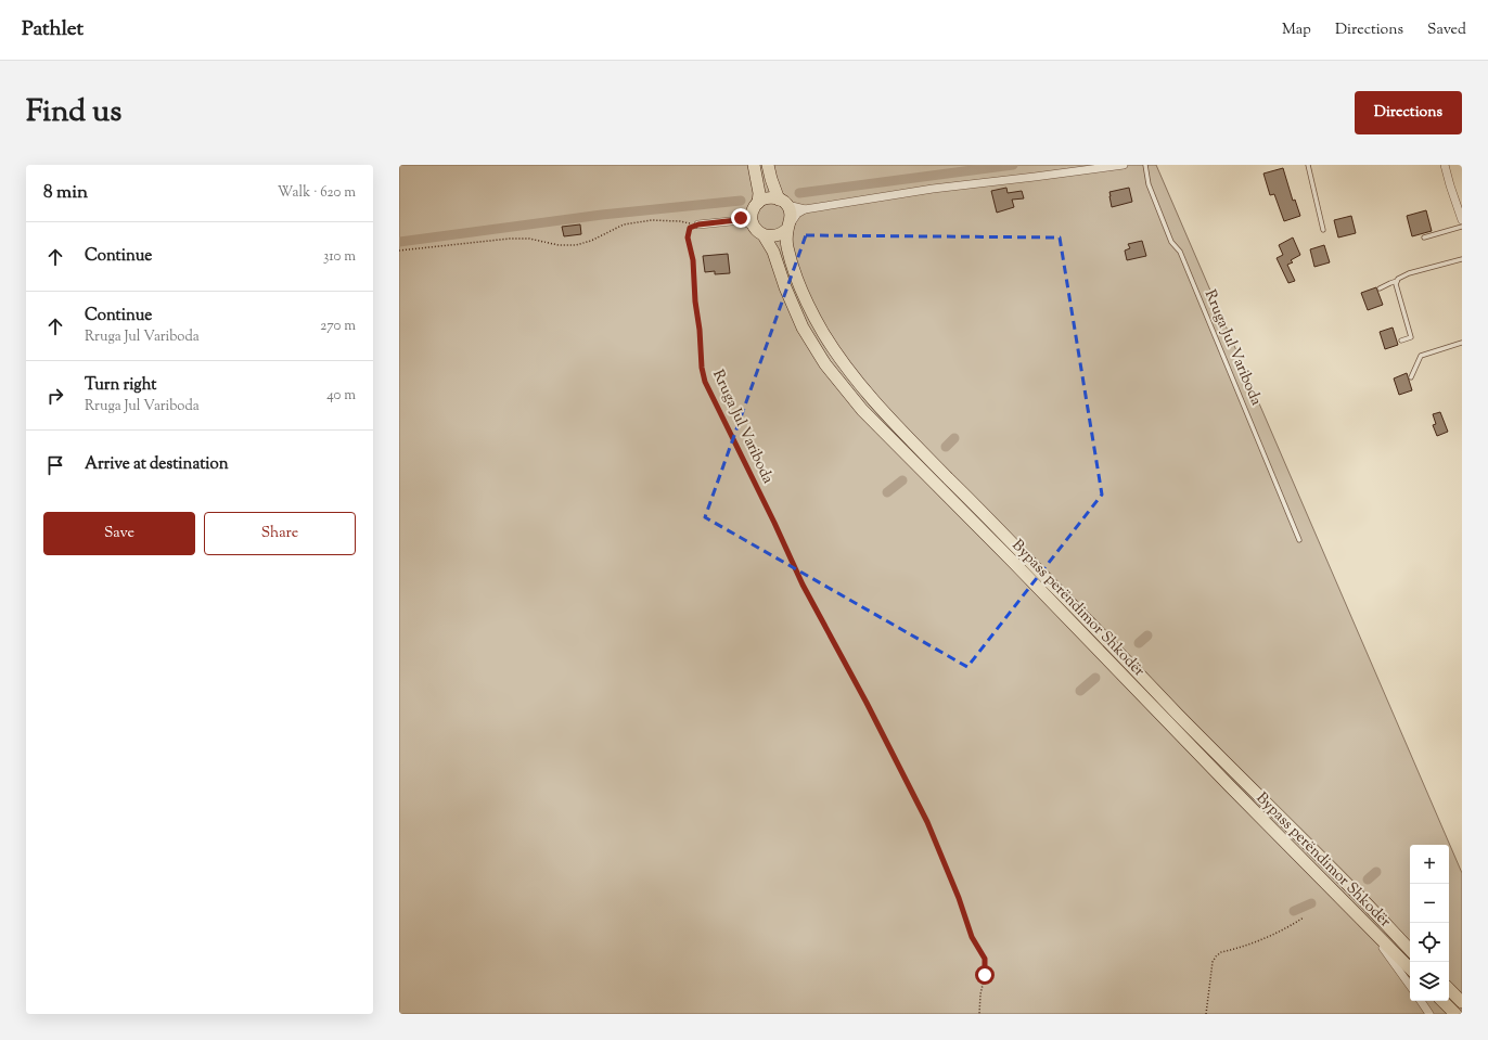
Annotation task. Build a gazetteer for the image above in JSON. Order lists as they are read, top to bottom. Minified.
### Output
{"streets":{"highway":["Bypass perëndimor Shkodër"],"lane":["Rruga Jul Variboda"]},"page":{"header":"Pathlet","nav":["Map","Directions","Saved"],"title":"Find us","buttons":["Directions",["Save","Share"]],"heading":["8 min","Walk · 620 m"],"list":[["Continue","310 m"],["Continue","Rruga Jul Variboda","270 m"],["Turn right","Rruga Jul Variboda","40 m"],"Arrive at destination"],"map_buttons":["+","−"]}}
